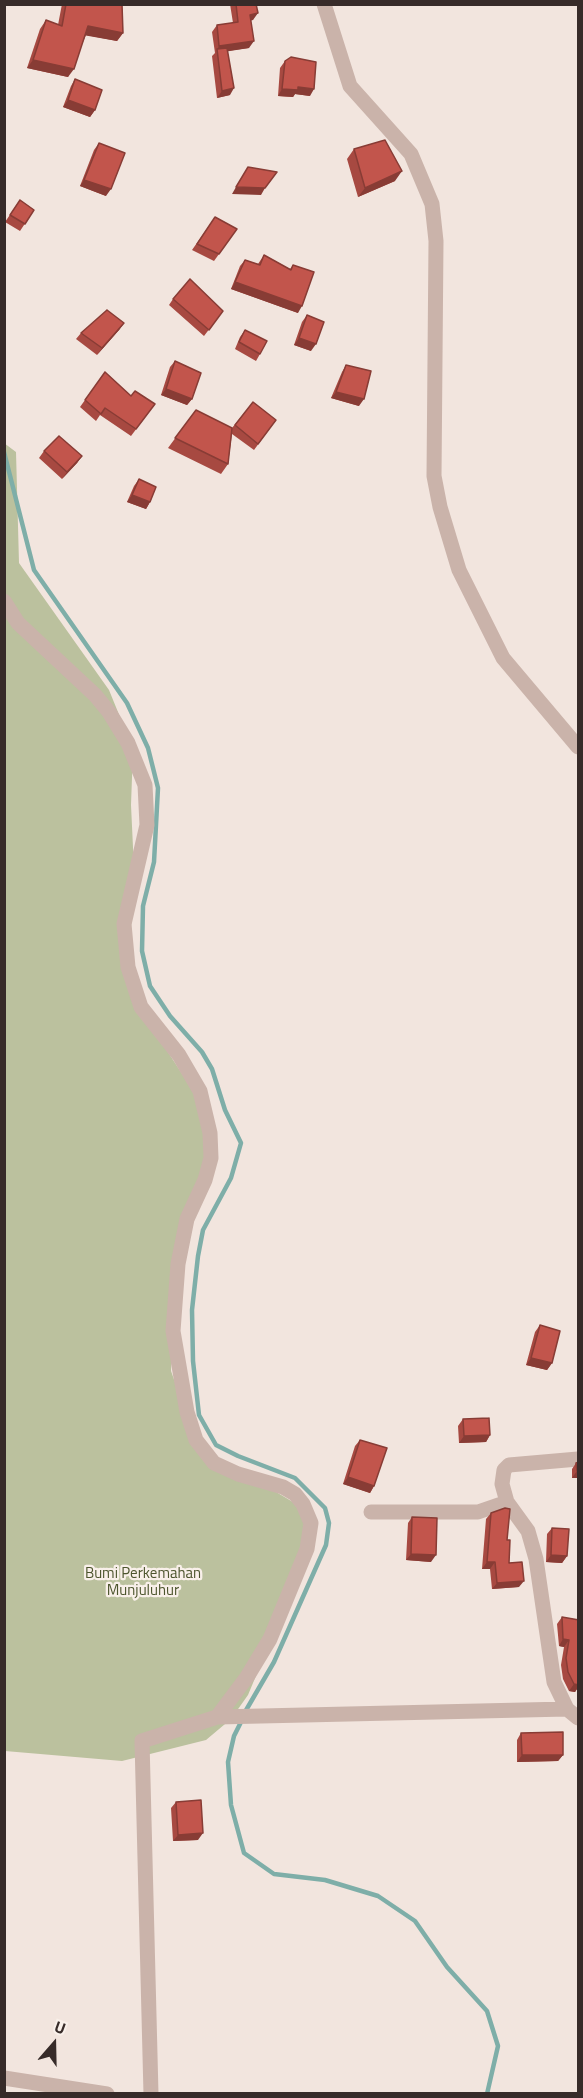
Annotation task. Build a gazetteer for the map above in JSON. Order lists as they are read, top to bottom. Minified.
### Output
{"parks":["Bumi Perkemahan Munjuluhur"],"north":"top"}
